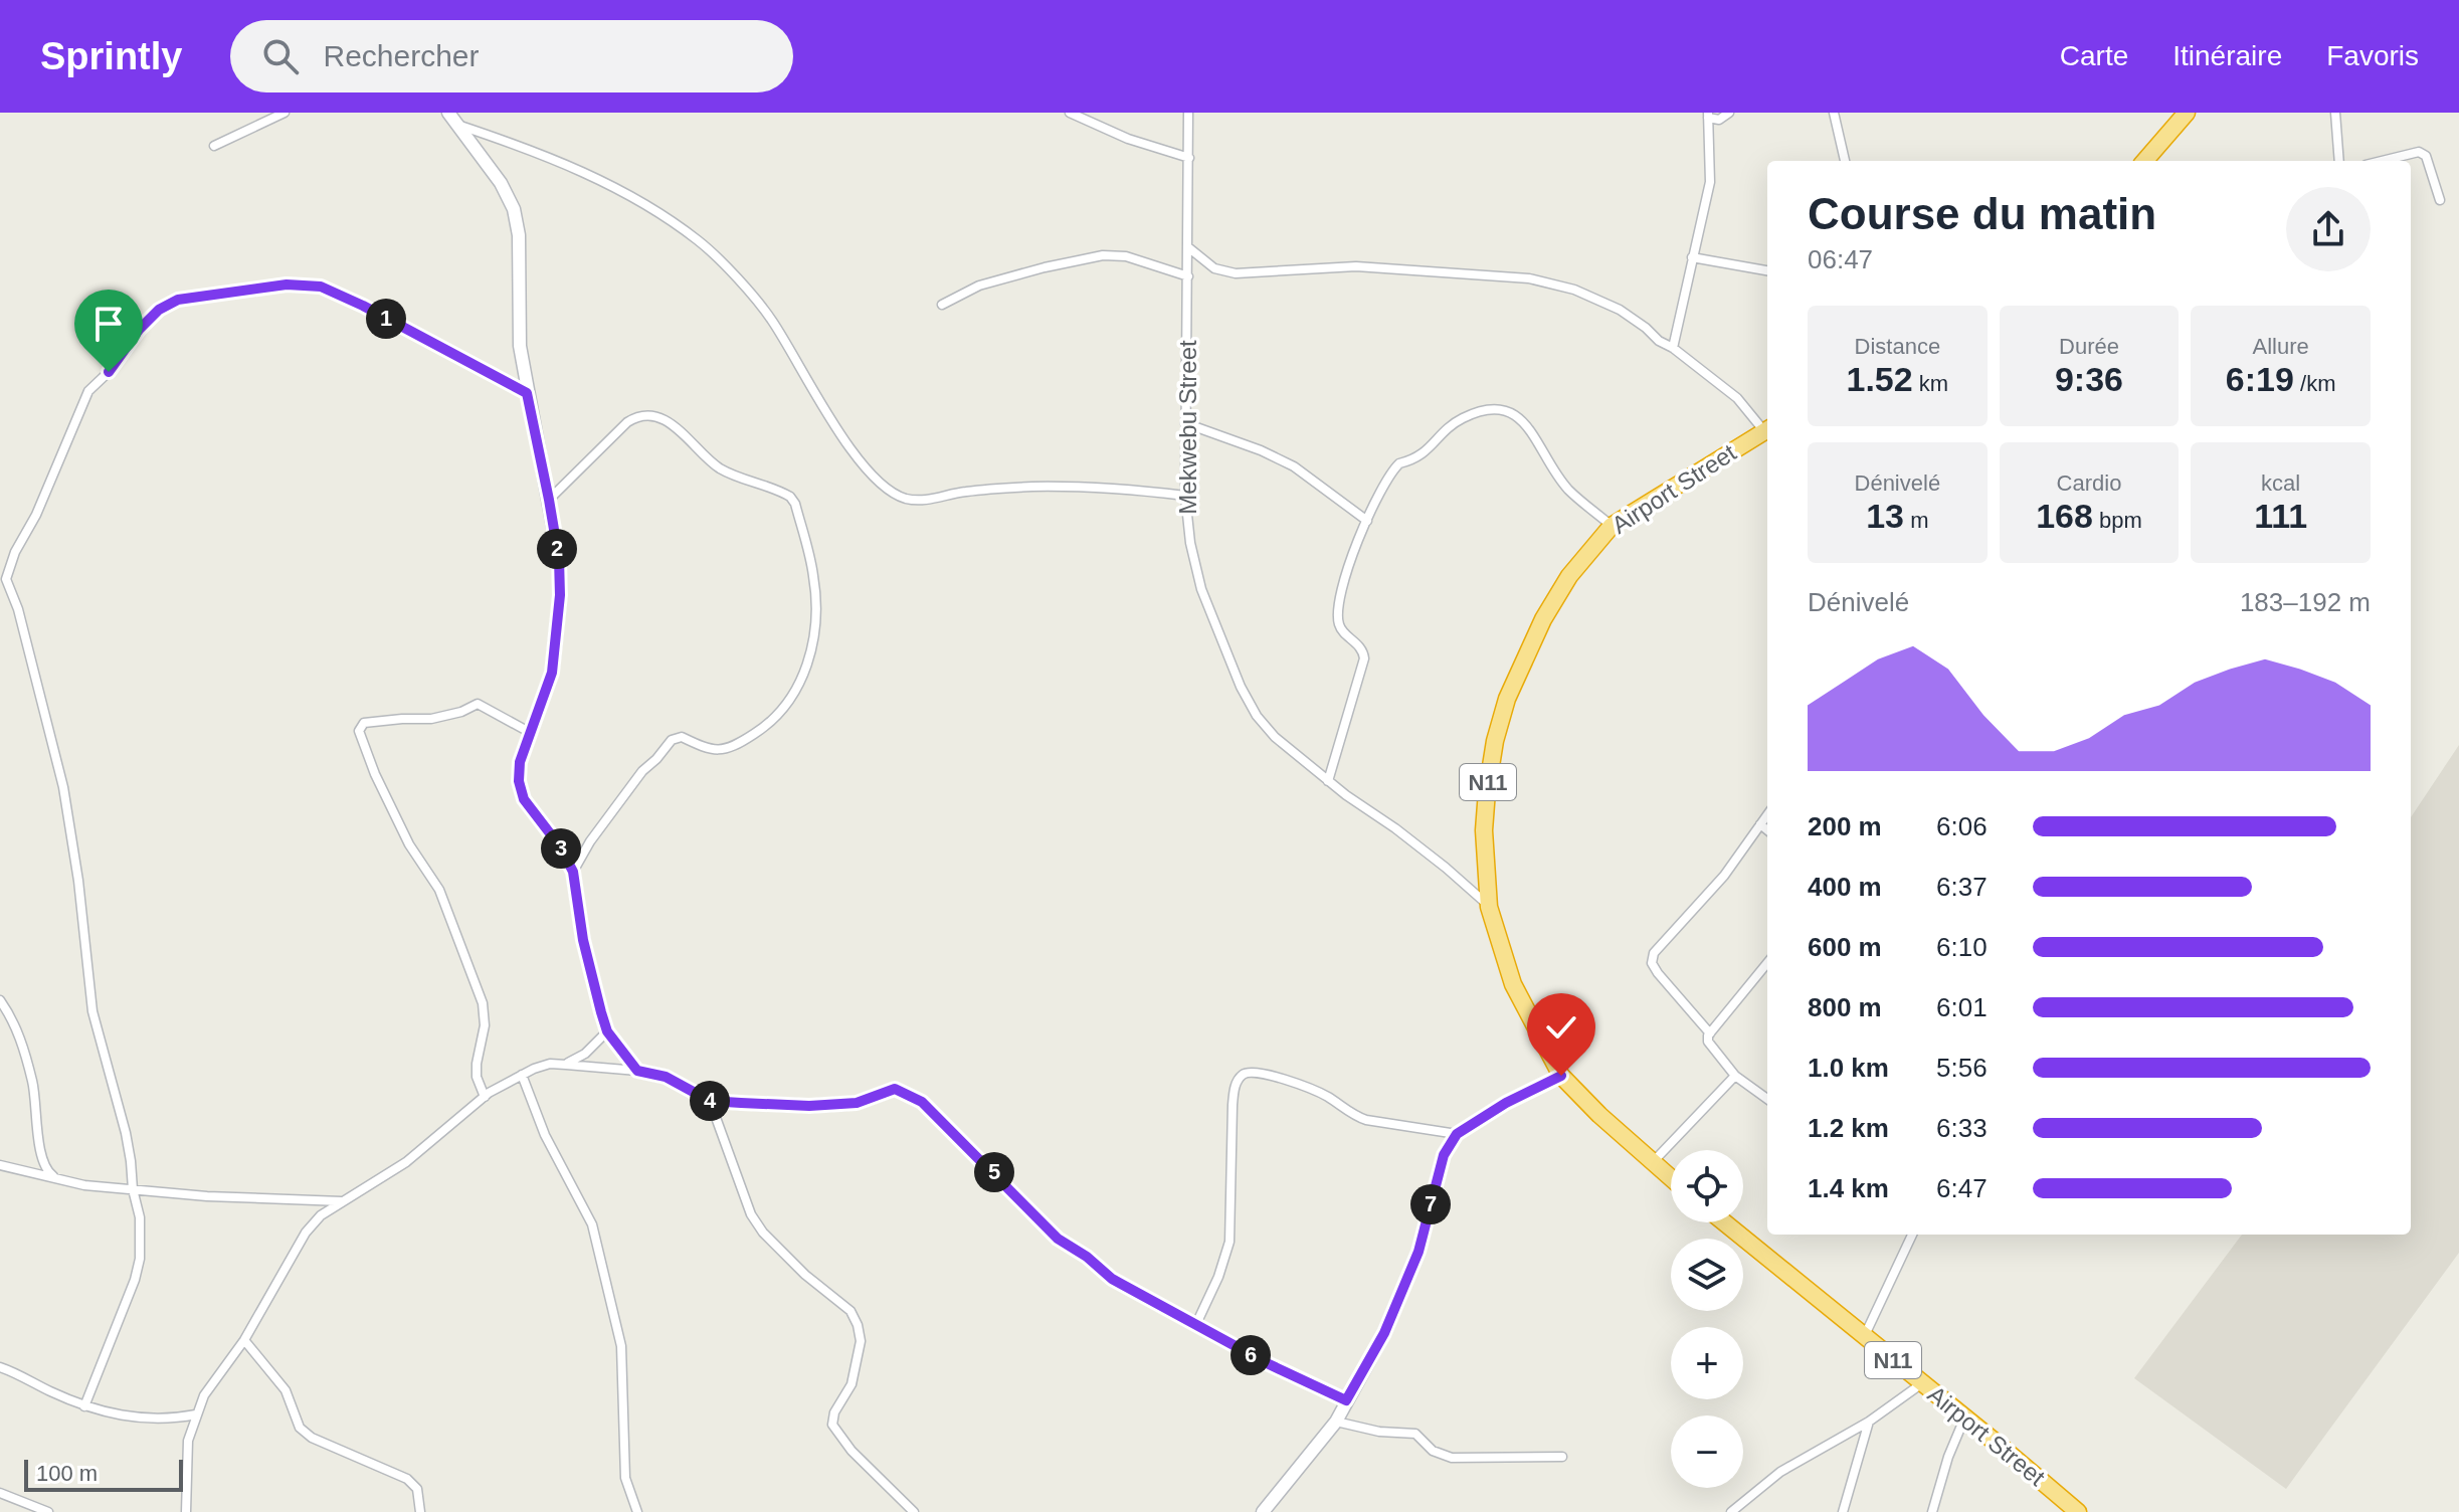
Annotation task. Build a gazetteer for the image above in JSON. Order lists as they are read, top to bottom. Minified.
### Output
{"streets":{"highway":["Airport Street","N11"],"street":["Mekwebu Street"]},"crossings":[["Mekwebu Street","Airport Street"]],"scale_bar":"100 m","page":{"header":"Sprintly","search":"Rechercher","nav":["Carte","Itinéraire","Favoris"],"heading":["Course du matin","06:47"],"stats":[["Distance","1.52 km"],["Durée","9:36"],["Allure","6:19 /km"],["Dénivelé","13 m"],["Cardio","168 bpm"],["kcal","111"]],"pins":["1","2","3","4","5","7","6"],"chart":["Dénivelé","183–192 m"],"list":[{"name":"200 m","note":"6:06"},{"name":"400 m","note":"6:37"},{"name":"600 m","note":"6:10"},{"name":"800 m","note":"6:01"},{"name":"1.0 km","note":"5:56"},{"name":"1.2 km","note":"6:33"},{"name":"1.4 km","note":"6:47"}],"map_buttons":["+","−"],"scale":"100 m"}}
